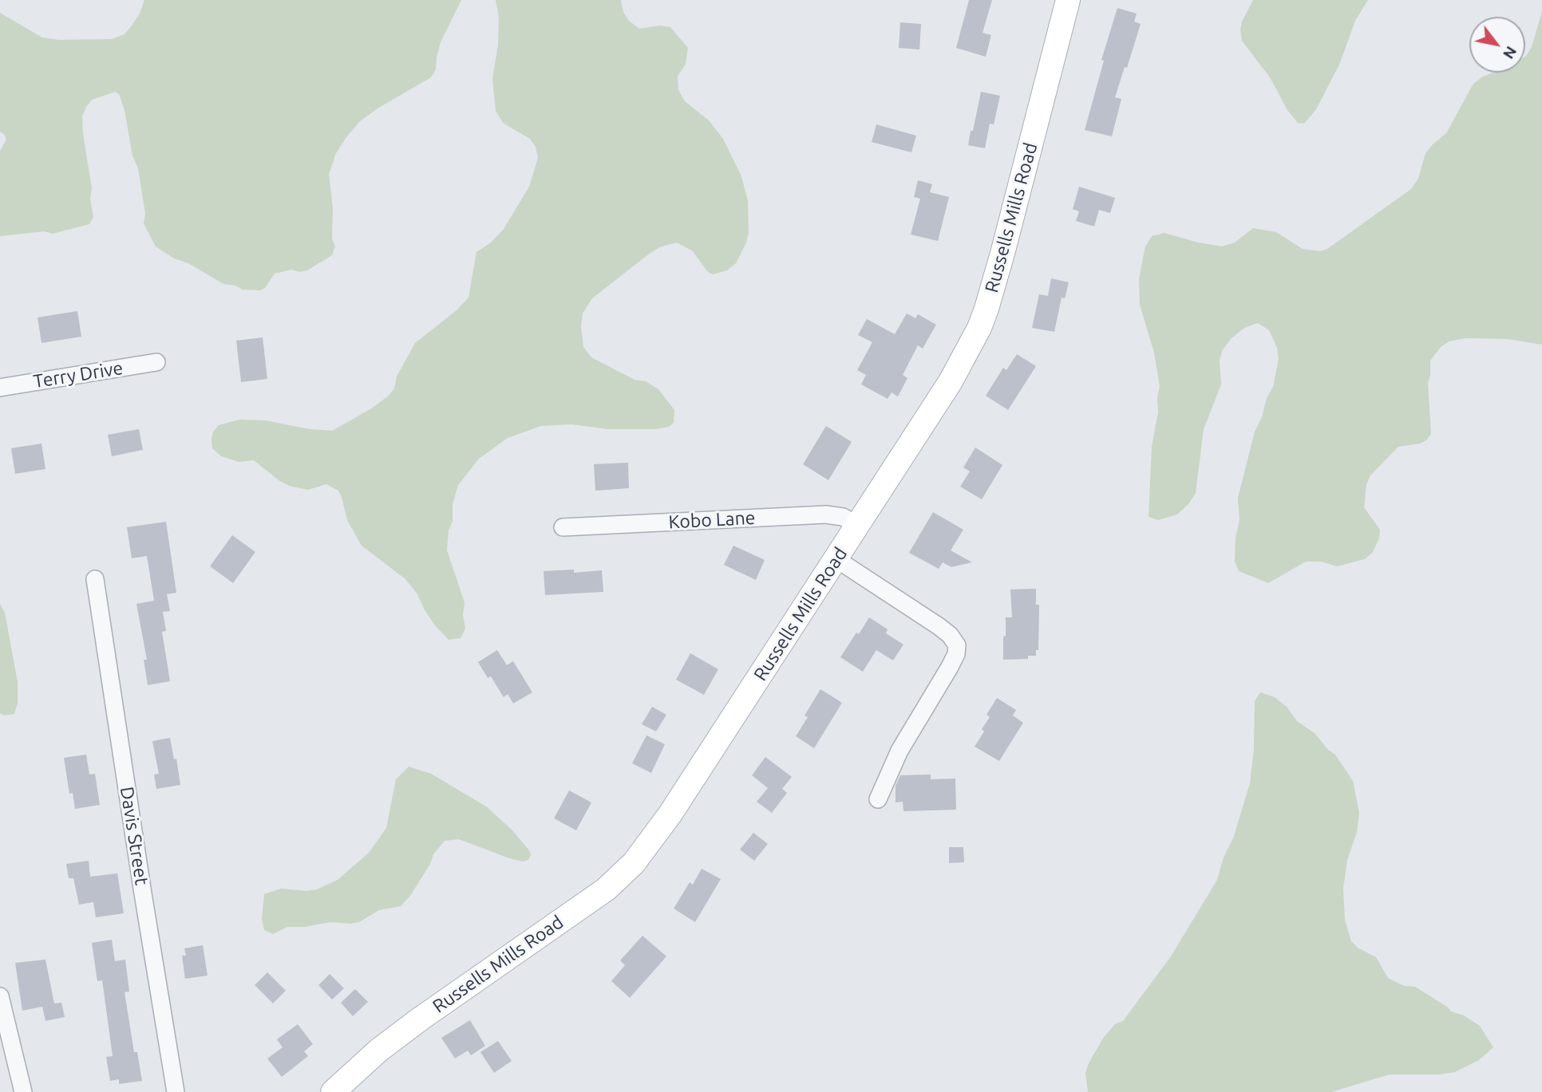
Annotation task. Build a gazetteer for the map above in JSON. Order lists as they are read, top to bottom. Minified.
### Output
{"streets":{"main road":["Russells Mills Road"],"street":["Terry Drive","Kobo Lane","Davis Street"]},"crossings":[["Russells Mills Road","Kobo Lane"]],"north":"bottom right"}
